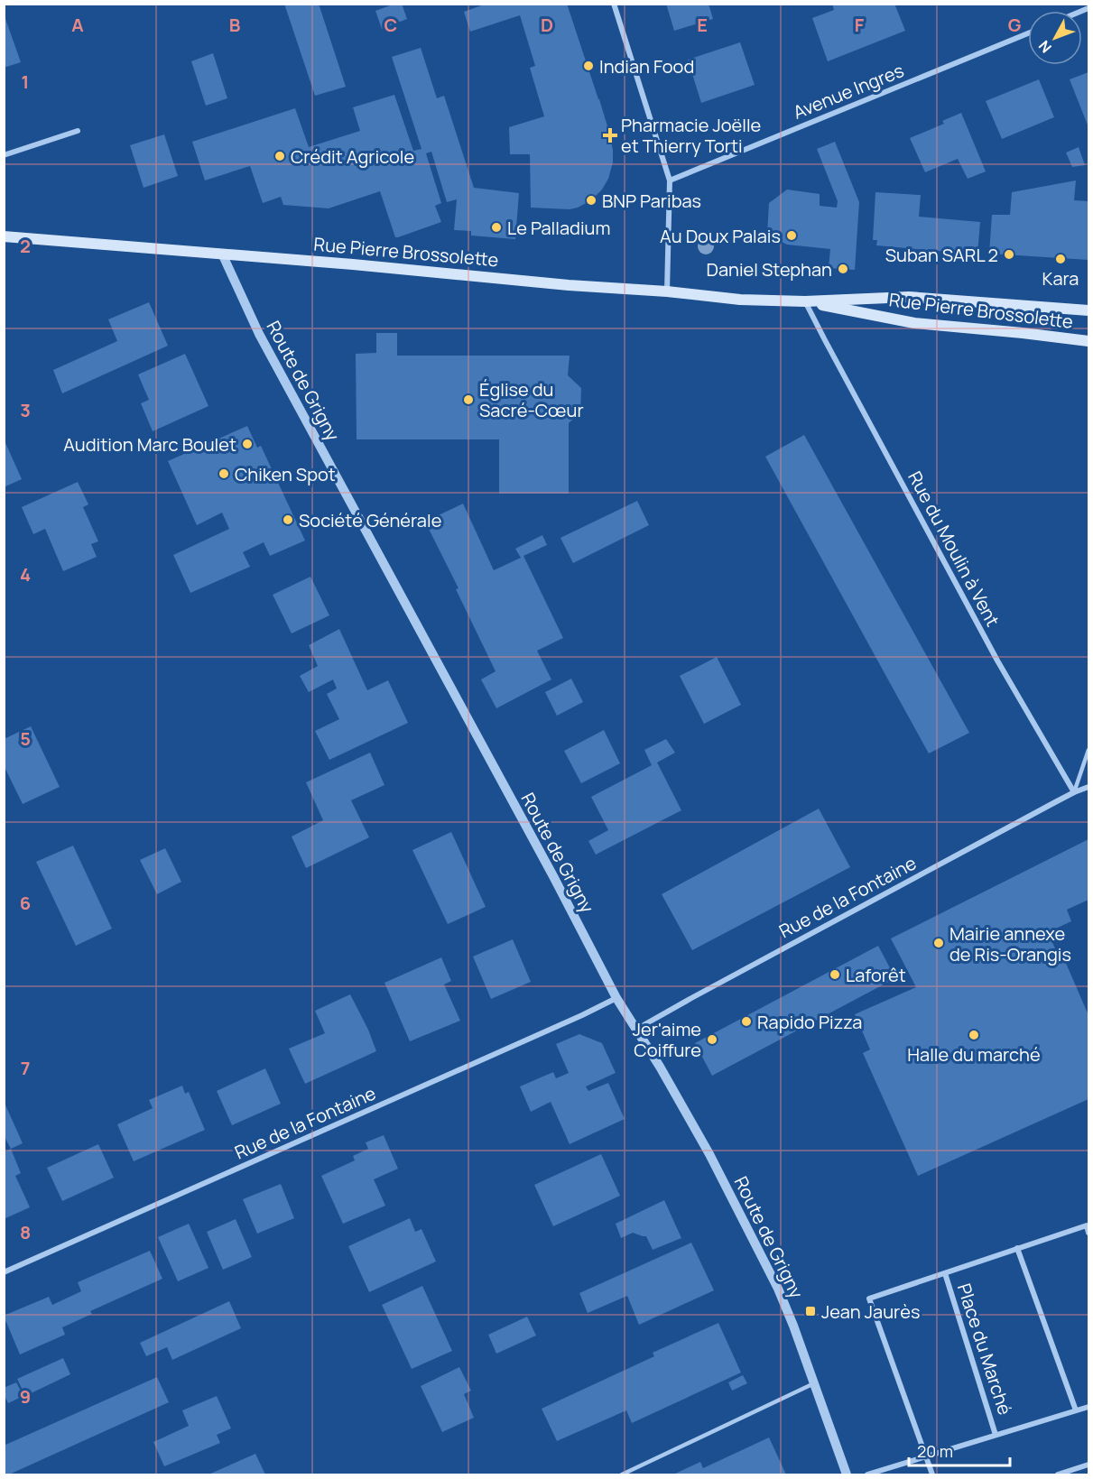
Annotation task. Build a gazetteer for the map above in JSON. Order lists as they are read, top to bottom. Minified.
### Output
{"streets":{"main road":["Rue Pierre Brossolette"],"street":["Avenue Ingres","Route de Grigny","Rue du Moulin à Vent","Rue de la Fontaine","Place du Marché"]},"crossings":[["Rue Pierre Brossolette","Route de Grigny"],["Rue Pierre Brossolette","Rue du Moulin à Vent"],["Route de Grigny","Rue de la Fontaine"],["Rue du Moulin à Vent","Rue de la Fontaine"]],"places":{"other":["Indian Food","Crédit Agricole","BNP Paribas","Le Palladium","Au Doux Palais","Suban SARL 2","Kara","Daniel Stephan","Église du Sacré-Cœur","Audition Marc Boulet","Chiken Spot","Société Générale","Mairie annexe de Ris-Orangis","Laforêt","Rapido Pizza","Halle du marché","Jer'aime Coiffure"],"health":["Pharmacie Joëlle et Thierry Torti"],"transit":["Jean Jaurès"]},"scale_bar":"20 m","north":"bottom left","grid":{"columns":["A","B","C","D","E","F","G"],"rows":["1","2","3","4","5","6","7","8","9"]}}
